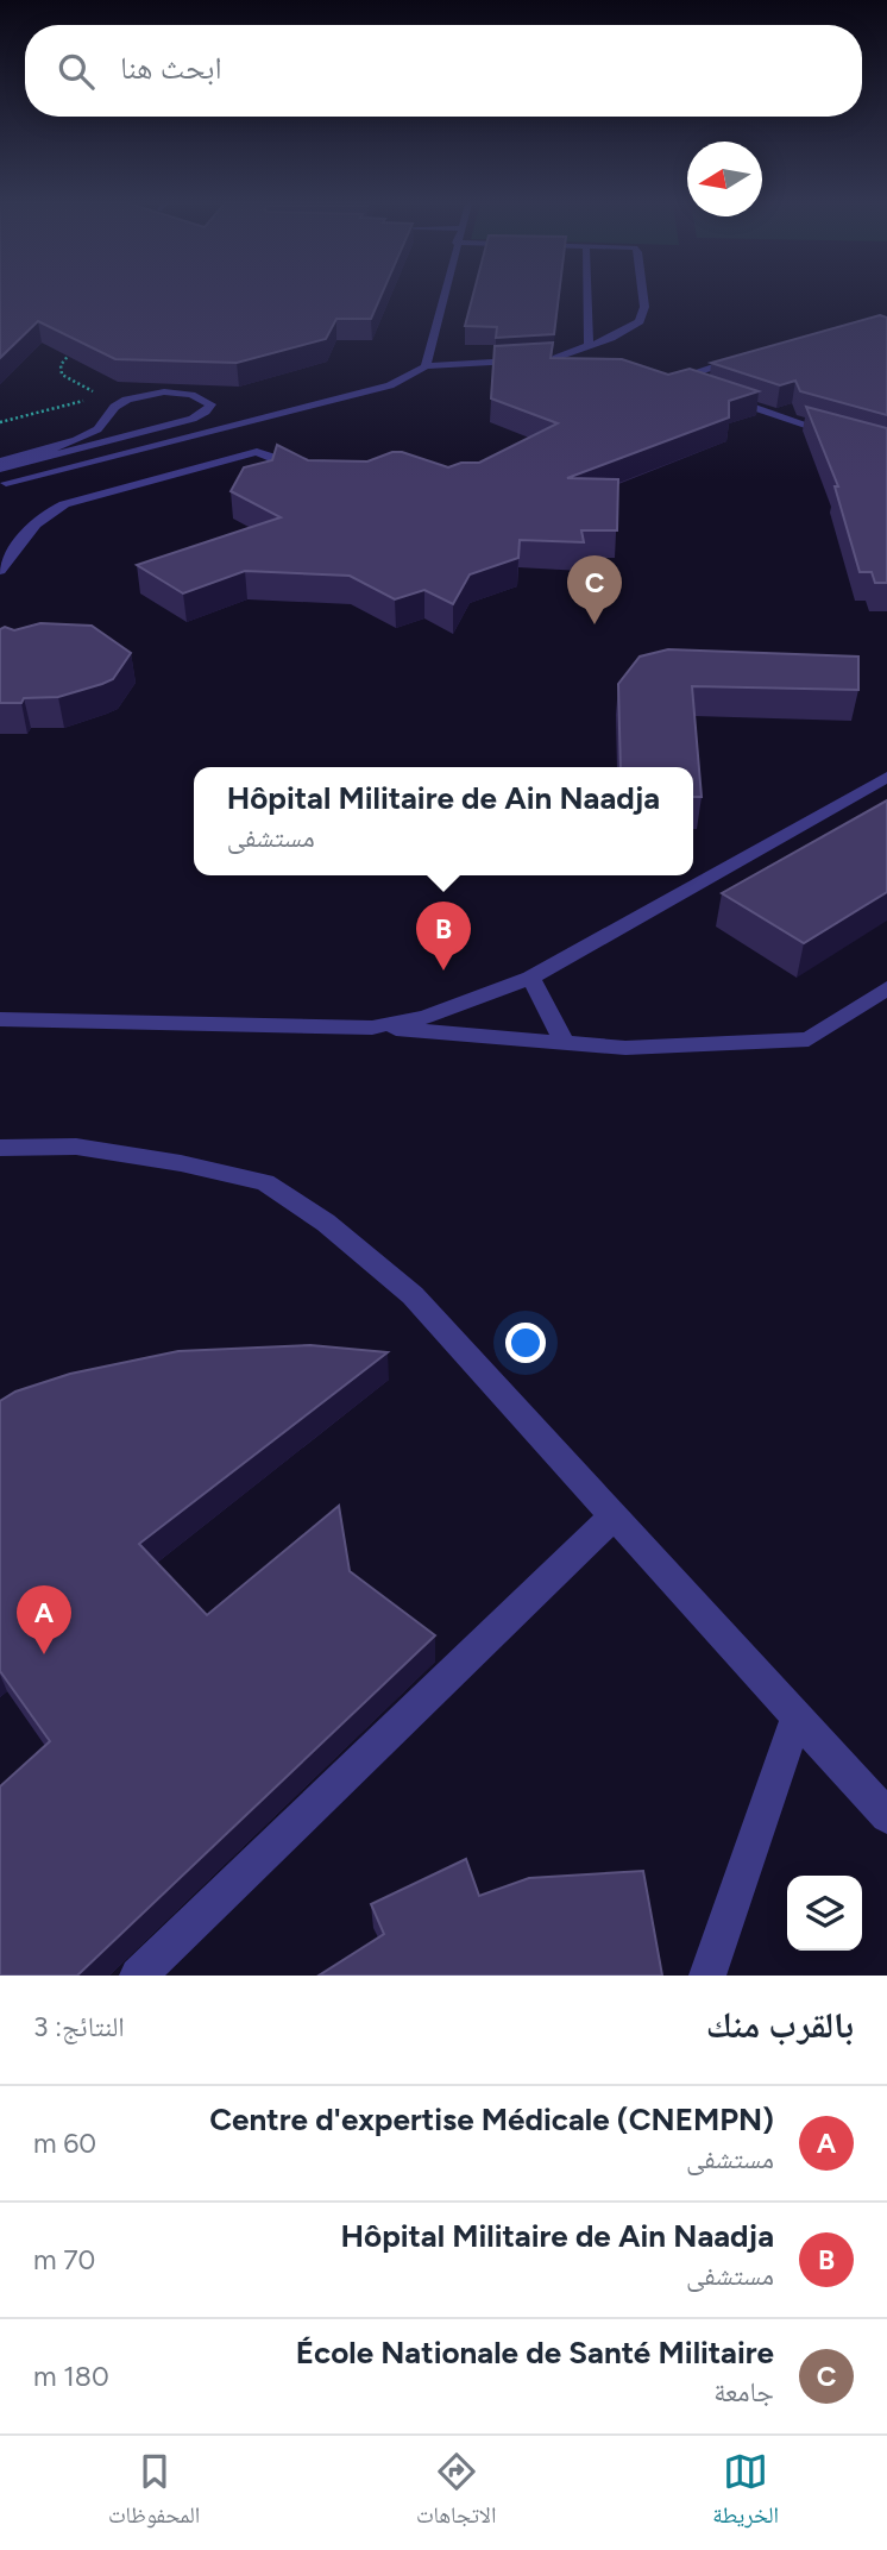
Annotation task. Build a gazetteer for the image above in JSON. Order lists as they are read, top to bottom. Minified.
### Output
{"north":"left","page":{"search":"ابحث هنا","pins":["C","B","A"],"popup":["Hôpital Militaire de Ain Naadja","مستشفى"],"heading":["بالقرب منك","النتائج: 3"],"list":[{"mark":"A","name":"Centre d'expertise Médicale (CNEMPN)","note":"مستشفى","value":"60 m"},{"mark":"B","name":"Hôpital Militaire de Ain Naadja","note":"مستشفى","value":"70 m"},{"mark":"C","name":"École Nationale de Santé Militaire","note":"جامعة","value":"180 m"}],"nav":["الخريطة","الاتجاهات","المحفوظات"]}}
